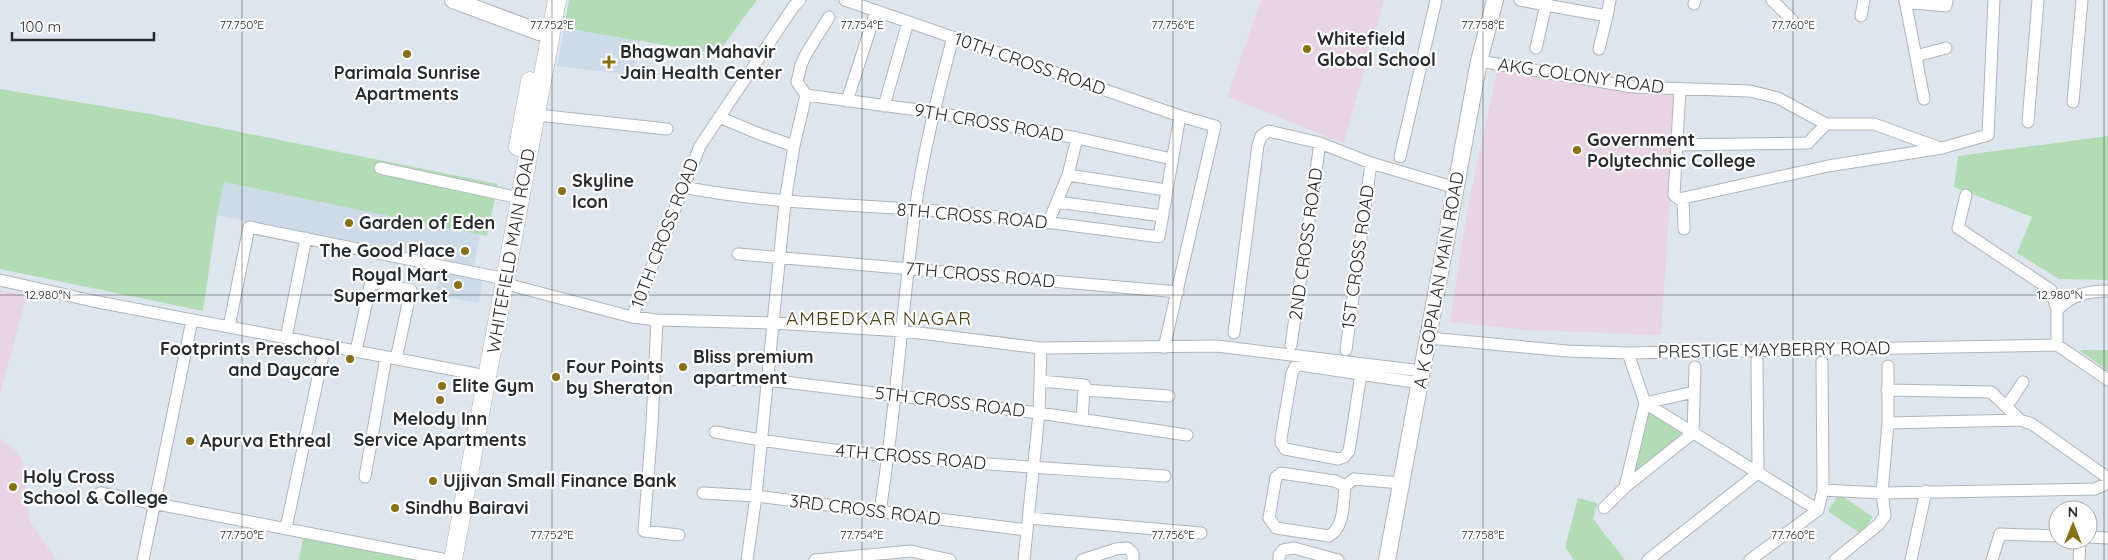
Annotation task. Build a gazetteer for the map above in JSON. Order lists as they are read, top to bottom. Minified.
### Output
{"streets":{"main road":["WHITEFIELD MAIN ROAD"],"street":["10TH CROSS ROAD","AKG COLONY ROAD","9TH CROSS ROAD","8TH CROSS ROAD","2ND CROSS ROAD","1ST CROSS ROAD","7TH CROSS ROAD","A K GOPALAN MAIN ROAD","PRESTIGE MAYBERRY ROAD","5TH CROSS ROAD","4TH CROSS ROAD","3RD CROSS ROAD"]},"crossings":[["10TH CROSS ROAD","8TH CROSS ROAD"],["10TH CROSS ROAD","7TH CROSS ROAD"],["AKG COLONY ROAD","A K GOPALAN MAIN ROAD"],["A K GOPALAN MAIN ROAD","PRESTIGE MAYBERRY ROAD"]],"districts":["AMBEDKAR NAGAR"],"places":{"other":["Whitefield Global School","Parimala Sunrise Apartments","Government Polytechnic College","Skyline Icon","Garden of Eden","The Good Place","Royal Mart Supermarket","Footprints Preschool and Daycare","Bliss premium apartment","Four Points by Sheraton","Elite Gym","Melody Inn Service Apartments","Apurva Ethreal","Ujjivan Small Finance Bank","Holy Cross School & College","Sindhu Bairavi"],"health":["Bhagwan Mahavir Jain Health Center"]},"scale_bar":"100 m","north":"top","coordinates":["77.750°E","77.752°E","77.754°E","77.756°E","77.758°E","77.760°E","12.980°N"]}
